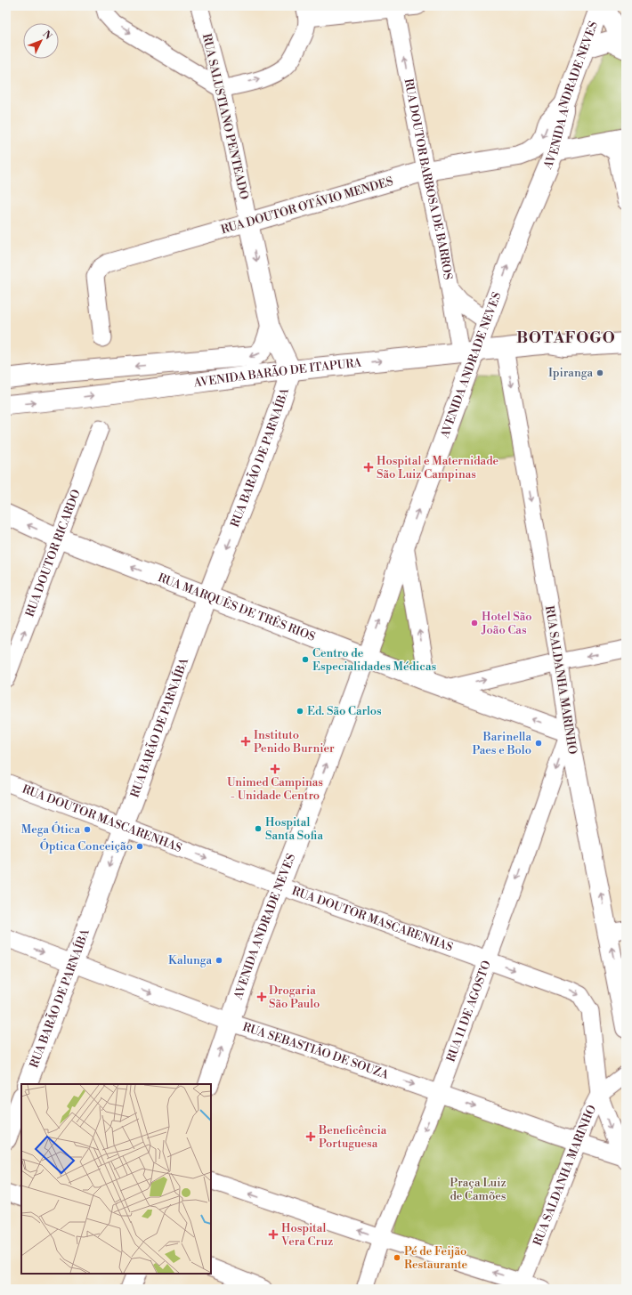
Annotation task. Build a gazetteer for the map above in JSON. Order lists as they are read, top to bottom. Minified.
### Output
{"streets":{"main road":["AVENIDA ANDRADE NEVES","RUA SALUSTIANO PENTEADO","RUA DOUTOR OTÁVIO MENDES","AVENIDA BARÃO DE ITAPURA","RUA BARÃO DE PARNAÍBA","RUA MARQUÊS DE TRÊS RIOS","RUA SALDANHA MARINHO"],"street":["RUA DOUTOR BARBOSA DE BARROS","RUA DOUTOR RICARDO","RUA DOUTOR MASCARENHAS","RUA 11 DE AGOSTO","RUA SEBASTIÃO DE SOUZA"]},"crossings":[["AVENIDA ANDRADE NEVES","RUA DOUTOR BARBOSA DE BARROS"],["AVENIDA ANDRADE NEVES","RUA DOUTOR OTÁVIO MENDES"],["AVENIDA ANDRADE NEVES","AVENIDA BARÃO DE ITAPURA"],["AVENIDA ANDRADE NEVES","RUA MARQUÊS DE TRÊS RIOS"],["AVENIDA ANDRADE NEVES","RUA DOUTOR MASCARENHAS"],["AVENIDA ANDRADE NEVES","RUA SEBASTIÃO DE SOUZA"],["RUA SALUSTIANO PENTEADO","RUA DOUTOR OTÁVIO MENDES"],["RUA SALUSTIANO PENTEADO","AVENIDA BARÃO DE ITAPURA"],["RUA SALUSTIANO PENTEADO","RUA BARÃO DE PARNAÍBA"],["RUA DOUTOR BARBOSA DE BARROS","RUA DOUTOR OTÁVIO MENDES"],["RUA DOUTOR BARBOSA DE BARROS","AVENIDA BARÃO DE ITAPURA"],["AVENIDA BARÃO DE ITAPURA","RUA BARÃO DE PARNAÍBA"],["AVENIDA BARÃO DE ITAPURA","RUA SALDANHA MARINHO"],["RUA BARÃO DE PARNAÍBA","RUA MARQUÊS DE TRÊS RIOS"],["RUA BARÃO DE PARNAÍBA","RUA DOUTOR MASCARENHAS"],["RUA BARÃO DE PARNAÍBA","RUA SEBASTIÃO DE SOUZA"],["RUA DOUTOR RICARDO","RUA MARQUÊS DE TRÊS RIOS"],["RUA MARQUÊS DE TRÊS RIOS","RUA SALDANHA MARINHO"],["RUA MARQUÊS DE TRÊS RIOS","RUA 11 DE AGOSTO"],["RUA SALDANHA MARINHO","RUA DOUTOR MASCARENHAS"],["RUA SALDANHA MARINHO","RUA 11 DE AGOSTO"],["RUA SALDANHA MARINHO","RUA SEBASTIÃO DE SOUZA"],["RUA DOUTOR MASCARENHAS","RUA 11 DE AGOSTO"],["RUA DOUTOR MASCARENHAS","RUA SEBASTIÃO DE SOUZA"],["RUA 11 DE AGOSTO","RUA SEBASTIÃO DE SOUZA"]],"one_way":["AVENIDA ANDRADE NEVES","RUA DOUTOR BARBOSA DE BARROS","RUA BARÃO DE PARNAÍBA","RUA DOUTOR RICARDO","RUA MARQUÊS DE TRÊS RIOS","RUA DOUTOR MASCARENHAS","RUA 11 DE AGOSTO","RUA SEBASTIÃO DE SOUZA"],"districts":["BOTAFOGO"],"parks":["Praça Luiz de Camões"],"places":{"other":["Ipiranga","Hotel São João Cas","Centro de Especialidades Médicas","Ed. São Carlos","Barinella Paes e Bolo","Hospital Santa Sofia","Mega Ótica","Óptica Conceição","Kalunga","Pé de Feijão Restaurante"],"health":["Hospital e Maternidade São Luiz Campinas","Instituto Penido Burnier","Unimed Campinas - Unidade Centro","Drogaria São Paulo","Beneficência Portuguesa","Hospital Vera Cruz"]},"north":"top right"}
